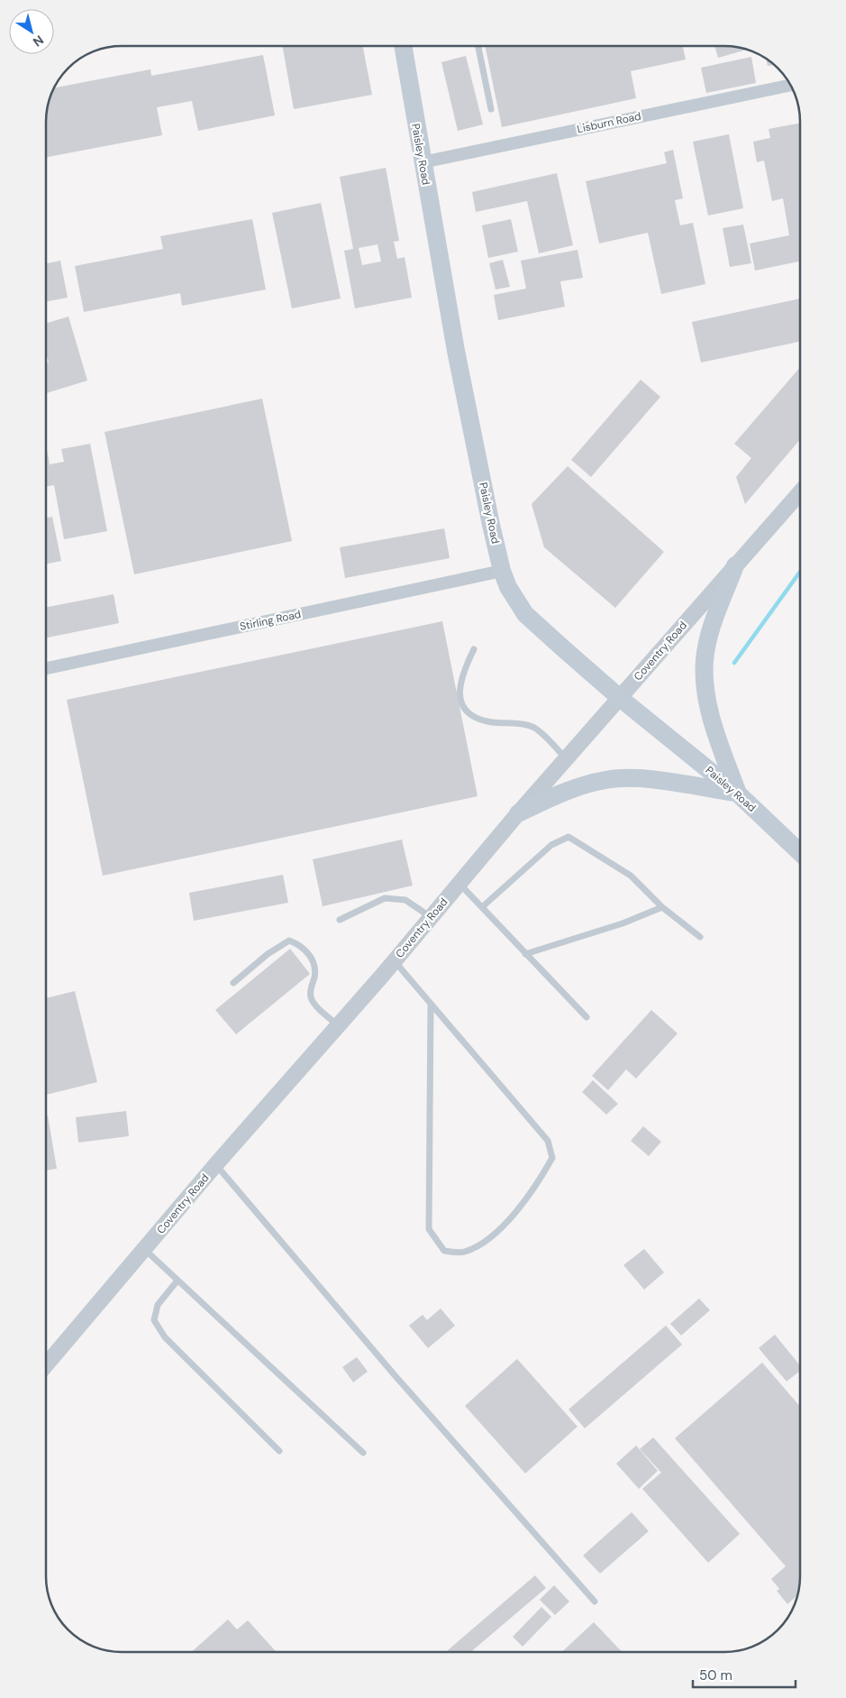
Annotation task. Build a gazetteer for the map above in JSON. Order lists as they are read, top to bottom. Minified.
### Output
{"streets":{"main road":["Paisley Road"],"street":["Lisburn Road","Stirling Road","Coventry Road"]},"crossings":[["Lisburn Road","Paisley Road"],["Paisley Road","Stirling Road"],["Paisley Road","Coventry Road"]],"scale_bar":"50 m","north":"bottom right"}
